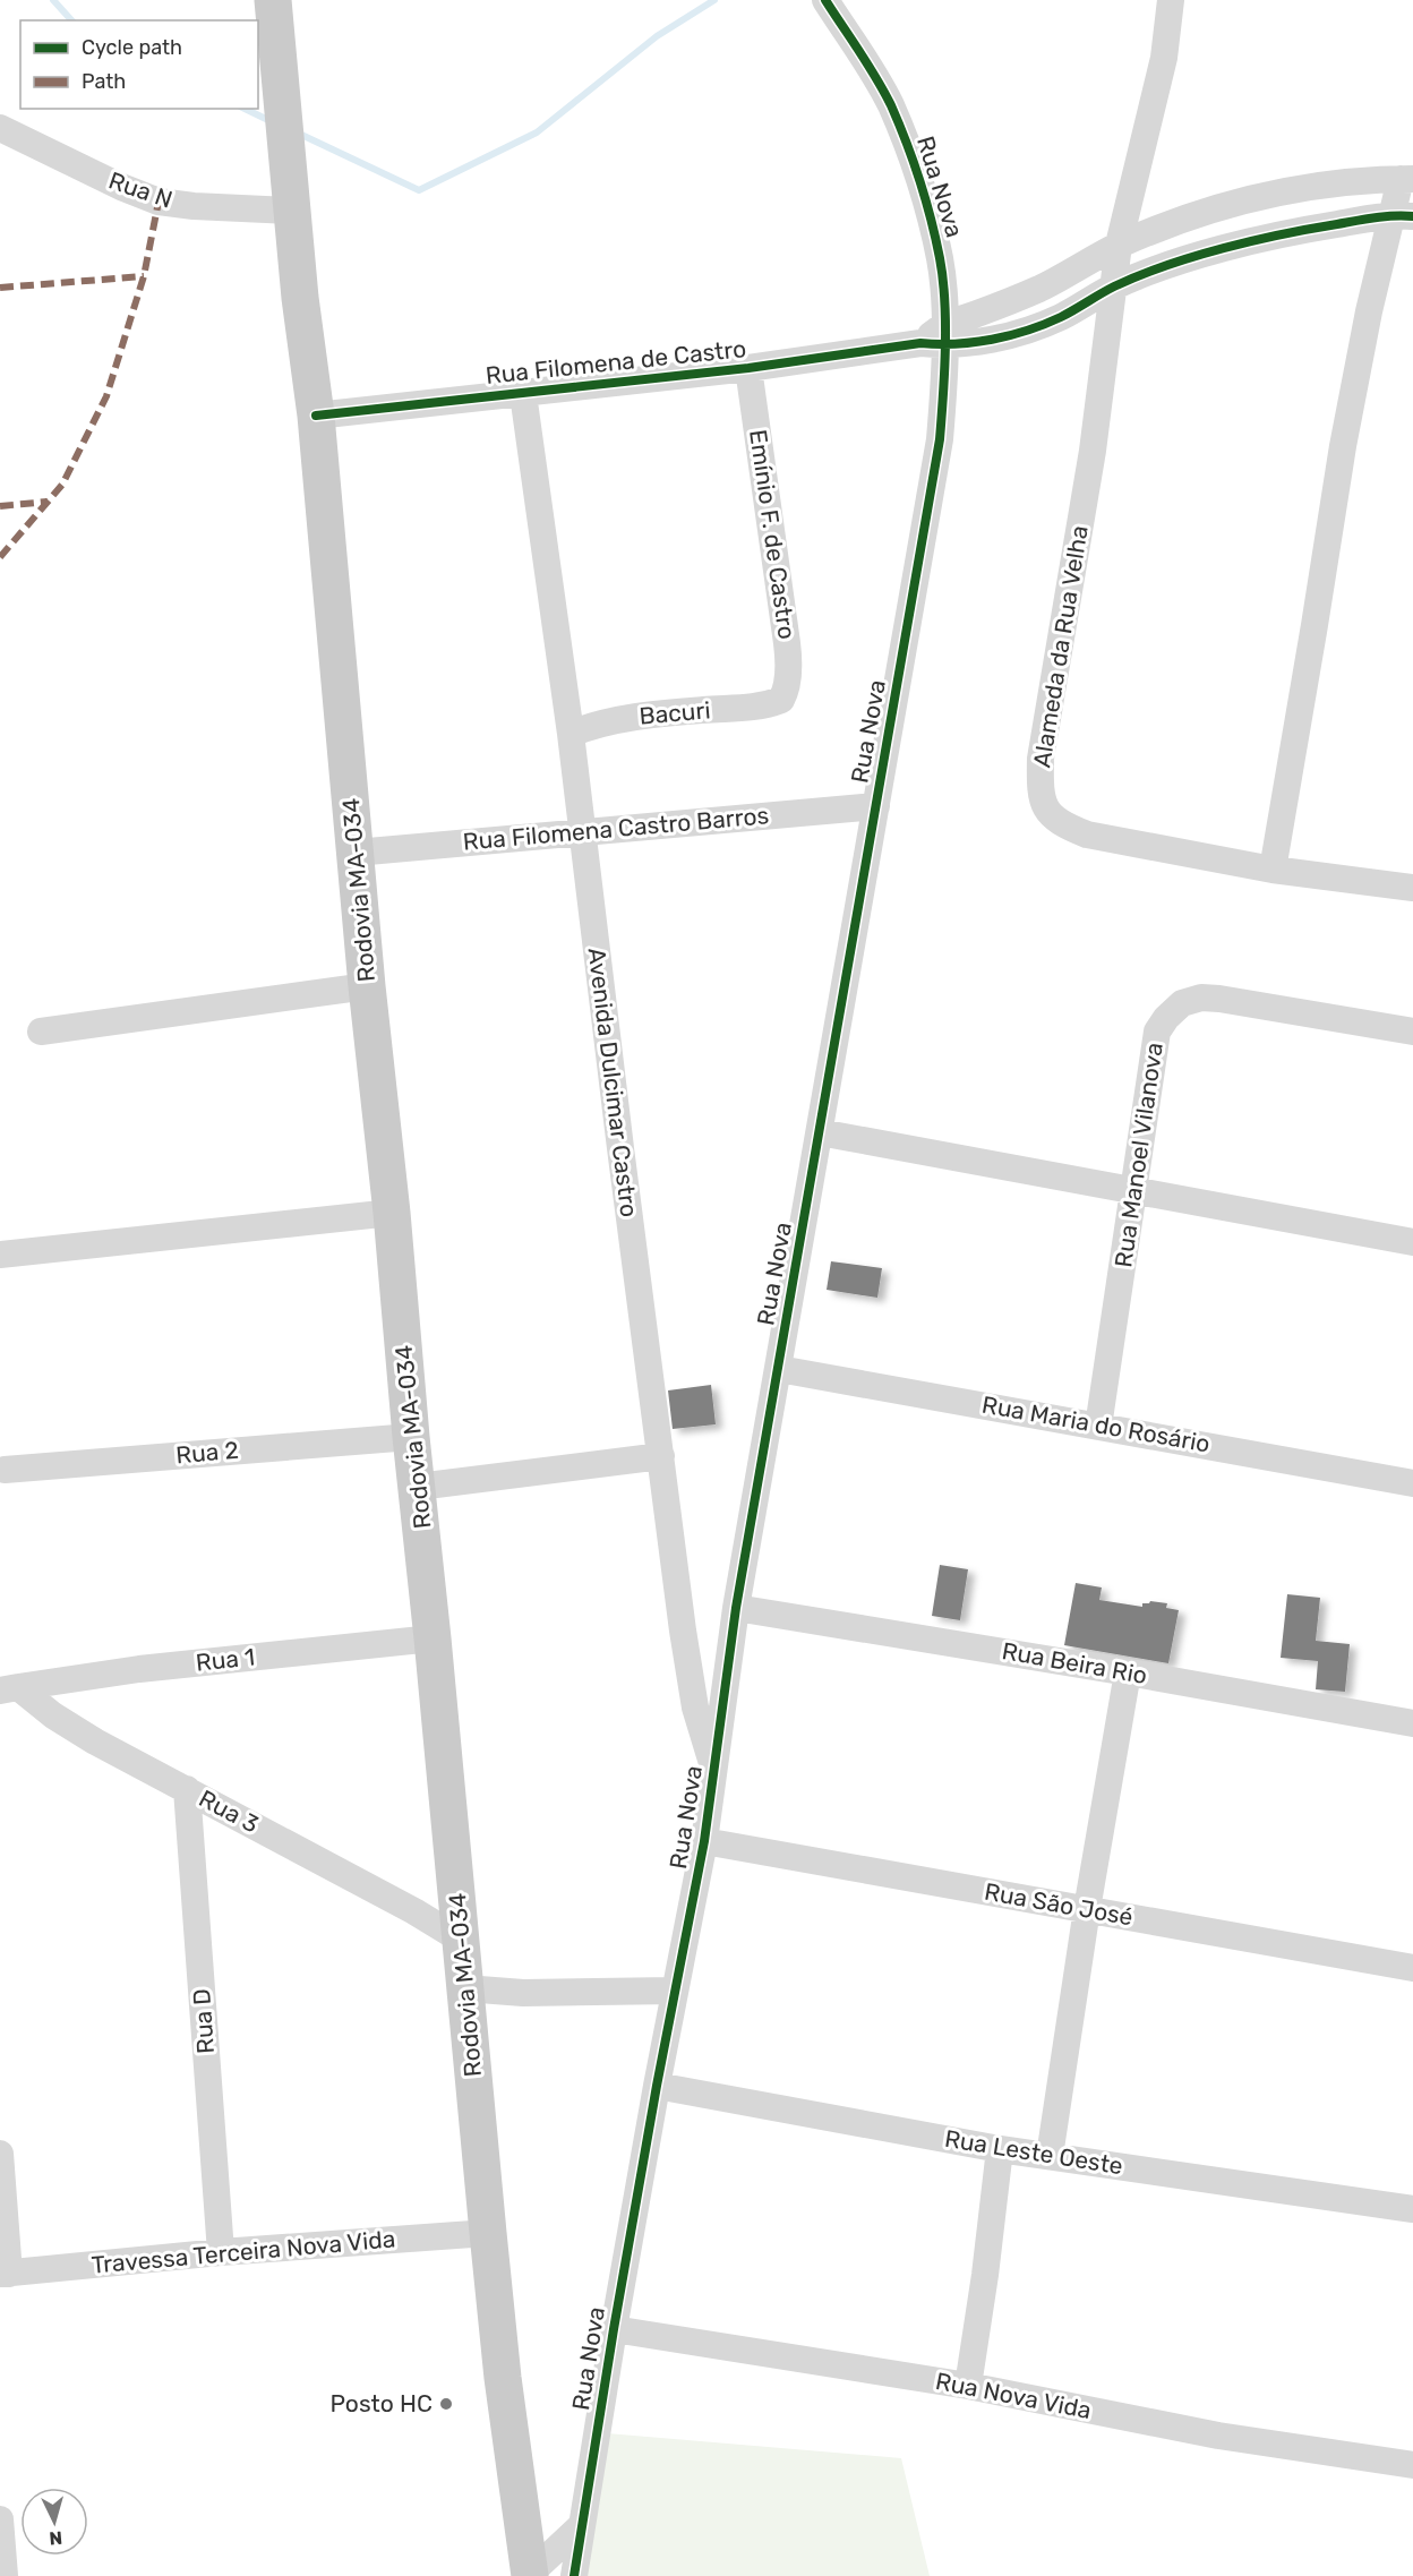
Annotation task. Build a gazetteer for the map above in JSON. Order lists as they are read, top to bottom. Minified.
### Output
{"streets":{"main road":["Rodovia MA-034"],"street":["Rua Nova","Rua N","Rua Filomena de Castro","Emínio F. de Castro","Alameda da Rua Velha","Bacuri","Rua Filomena Castro Barros","Avenida Dulcimar Castro","Rua Manoel Vilanova","Rua Maria do Rosário","Rua 2","Rua 1","Rua Beira Rio","Rua 3","Rua São José","Rua D","Rua Leste Oeste","Travessa Terceira Nova Vida","Rua Nova Vida"]},"crossings":[["Rua Nova","Rua Filomena de Castro"],["Rua Nova","Rua Filomena Castro Barros"],["Rua Nova","Avenida Dulcimar Castro"],["Rua Nova","Rua Maria do Rosário"],["Rua Nova","Rua Beira Rio"],["Rua Nova","Rua São José"],["Rua Nova","Rua Leste Oeste"],["Rua Nova","Rua Nova Vida"],["Rua N","Rodovia MA-034"],["Rua Filomena de Castro","Emínio F. de Castro"],["Rua Filomena de Castro","Rodovia MA-034"],["Rua Filomena de Castro","Avenida Dulcimar Castro"],["Emínio F. de Castro","Bacuri"],["Bacuri","Avenida Dulcimar Castro"],["Rua Filomena Castro Barros","Rodovia MA-034"],["Rua Filomena Castro Barros","Avenida Dulcimar Castro"],["Rodovia MA-034","Rua 2"],["Rodovia MA-034","Rua 1"],["Rodovia MA-034","Rua 3"],["Rodovia MA-034","Travessa Terceira Nova Vida"],["Rua Manoel Vilanova","Rua Maria do Rosário"],["Rua 1","Rua 3"],["Rua 3","Rua D"],["Rua D","Travessa Terceira Nova Vida"]],"places":["Posto HC"],"legend":["Cycle path","Path"],"north":"bottom"}
